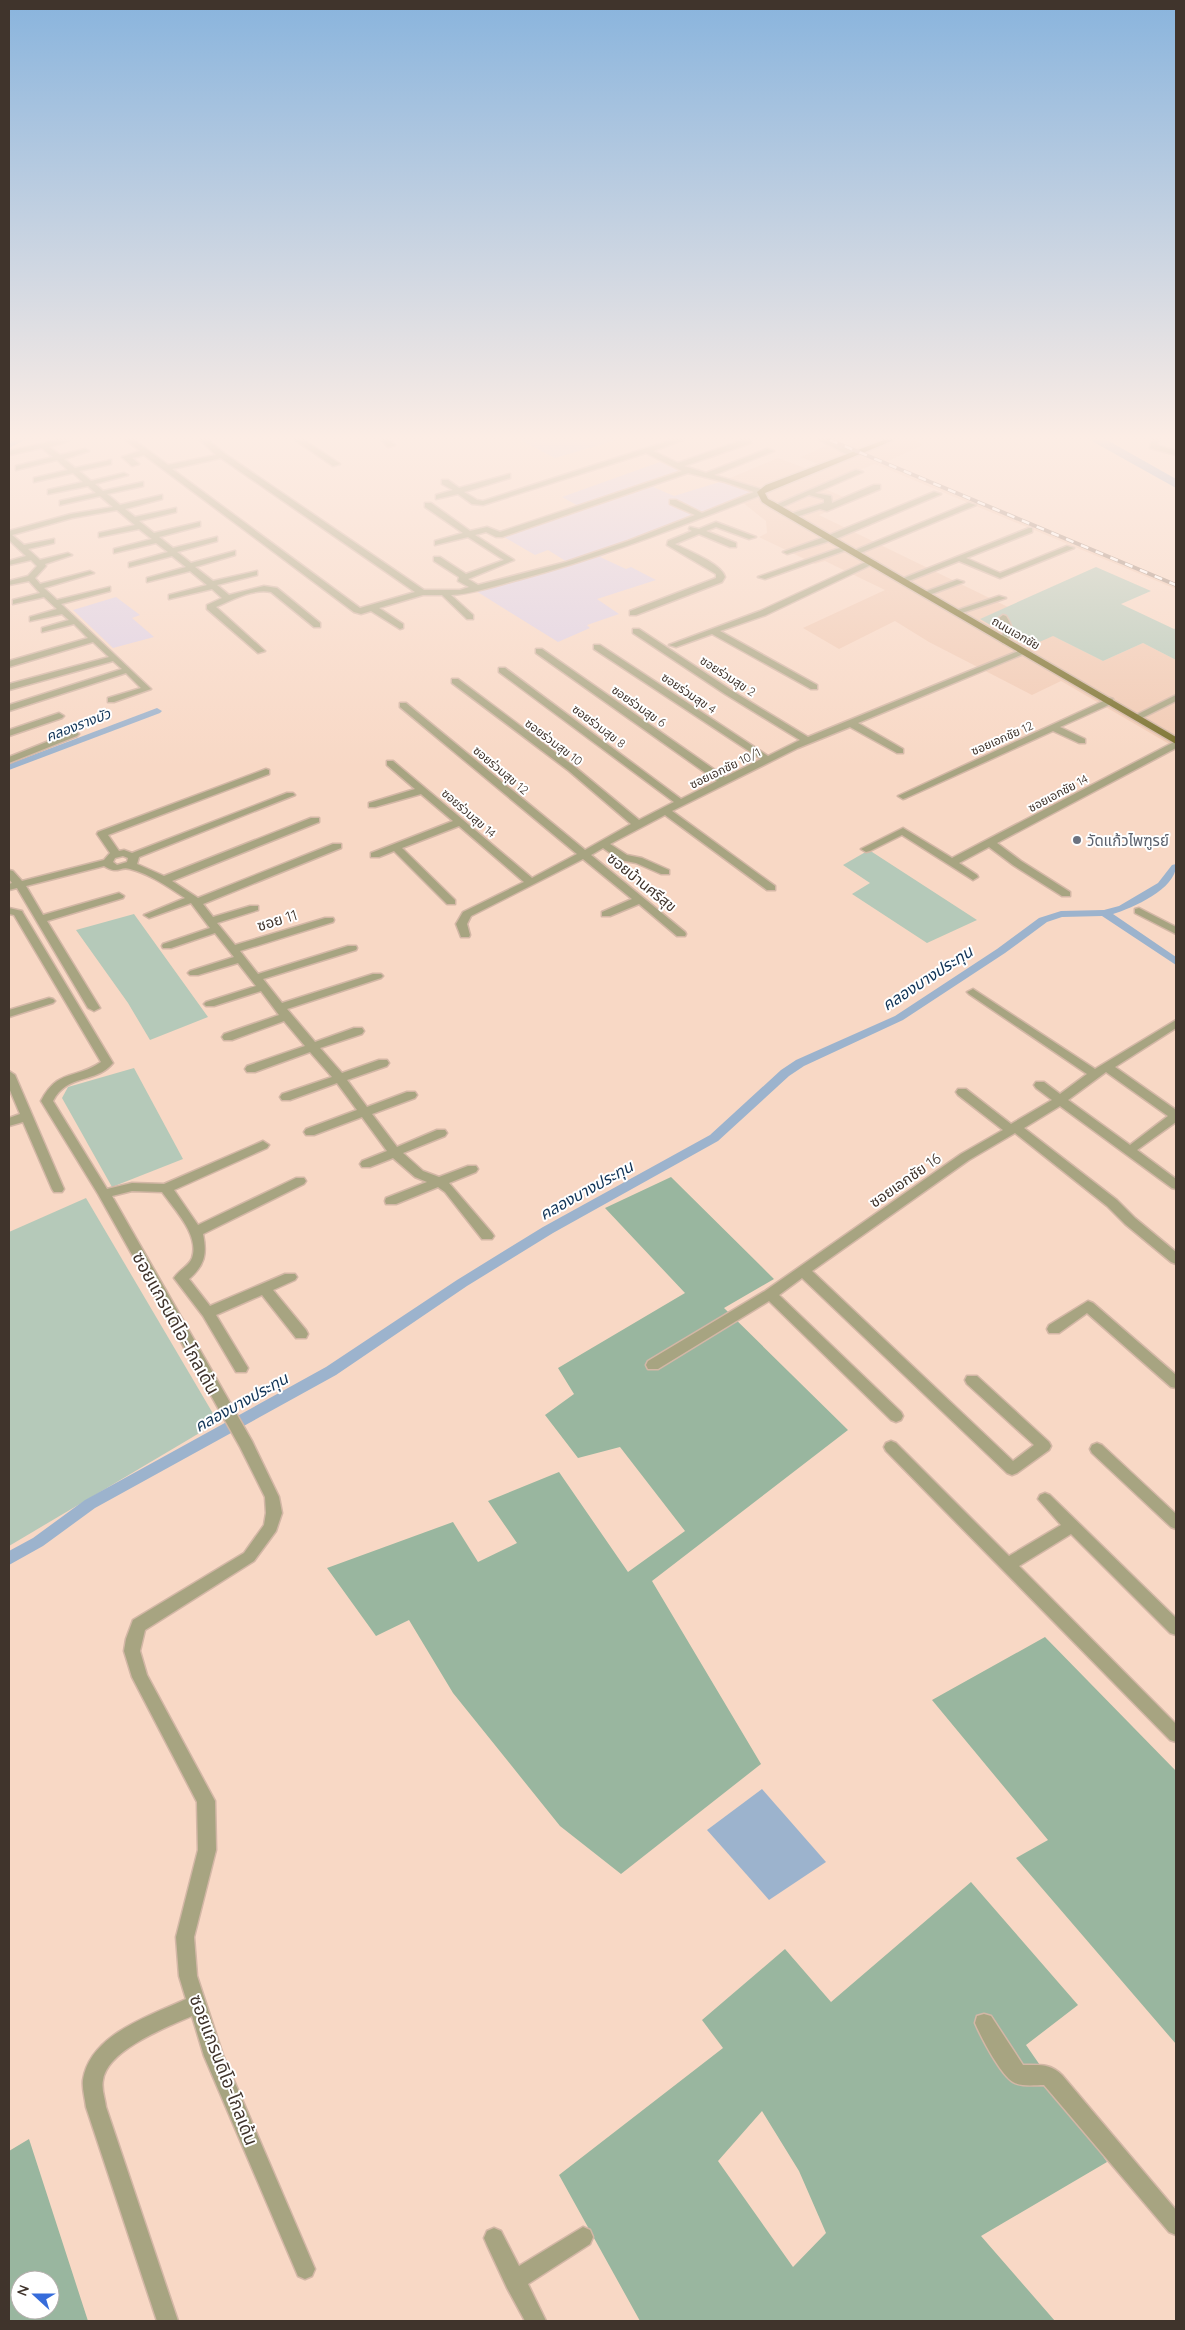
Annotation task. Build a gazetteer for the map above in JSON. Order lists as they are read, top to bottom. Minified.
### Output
{"streets":{"main road":["ถนนเอกชัย"],"street":["ซอยร่วมสุข 2","ซอยร่วมสุข 4","ซอยร่วมสุข 6","ซอยร่วมสุข 8","ซอยเอกชัย 12","ซอยร่วมสุข 10","ซอยเอกชัย 10/1","ซอยร่วมสุข 12","ซอยเอกชัย 14","ซอยร่วมสุข 14","ซอยบ้านศรีสุข","ซอย 11","ซอยเอกชัย 16","ซอยแกรนดิโอ-โกลเด้น"]},"crossings":[["ถนนเอกชัย","ซอยเอกชัย 12"],["ถนนเอกชัย","ซอยเอกชัย 10/1"],["ถนนเอกชัย","ซอยเอกชัย 14"],["ซอยร่วมสุข 2","ซอยเอกชัย 10/1"],["ซอยร่วมสุข 4","ซอยเอกชัย 10/1"],["ซอยร่วมสุข 6","ซอยเอกชัย 10/1"],["ซอยร่วมสุข 8","ซอยเอกชัย 10/1"],["ซอยร่วมสุข 10","ซอยเอกชัย 10/1"],["ซอยเอกชัย 10/1","ซอยร่วมสุข 12"],["ซอยเอกชัย 10/1","ซอยร่วมสุข 14"],["ซอยเอกชัย 10/1","ซอยบ้านศรีสุข"],["ซอยร่วมสุข 12","ซอยบ้านศรีสุข"]],"water":["คลองรางบัว","คลองบางประทุน"],"places":["วัดแก้วไพฑูรย์"],"north":"left"}
